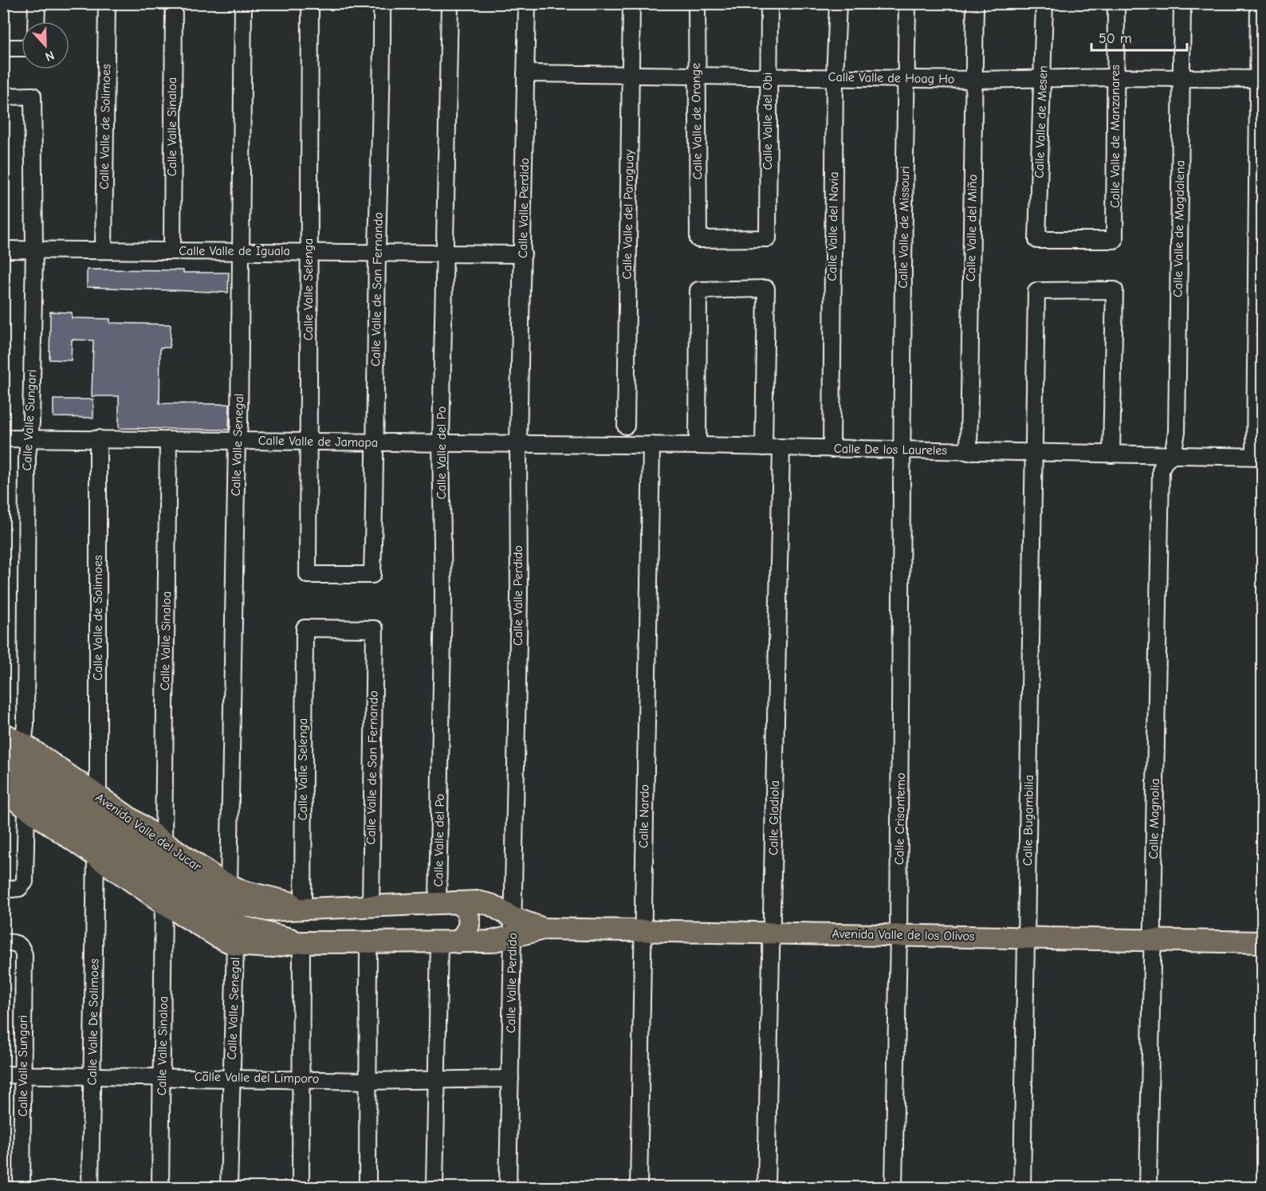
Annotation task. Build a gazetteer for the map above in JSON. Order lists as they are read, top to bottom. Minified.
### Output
{"streets":{"main road":["Avenida Valle del Jucar","Avenida Valle de los Olivos"],"street":["Calle Valle de Hoag Ho","Calle Valle de Orange","Calle Valle del Obi","Calle Valle de Mesen","Calle Valle de Solimoes","Calle Valle Sinaloa","Calle Valle de Manzanares","Calle Valle Perdido","Calle Valle del Paraguay","Calle Valle del Navia","Calle Valle de Missouri","Calle Valle del Miño","Calle Valle de Magdalena","Calle Valle de Iguala","Calle Valle Selenga","Calle Valle de San Fernando","Calle Valle Sungari","Calle Valle de Jamapa","Calle Valle Senegal","Calle De los Laureles","Calle Valle del Po","Calle Nardo","Calle Gladiola","Calle Crisantemo","Calle Magnolia","Calle Bugambilia","Calle Valle De Solimoes","Calle Valle del Limporo"]},"crossings":[["Calle Valle de Hoag Ho","Calle Valle de Orange"],["Calle Valle de Hoag Ho","Calle Valle del Obi"],["Calle Valle de Hoag Ho","Calle Valle de Mesen"],["Calle Valle de Hoag Ho","Calle Valle de Manzanares"],["Calle Valle de Hoag Ho","Calle Valle Perdido"],["Calle Valle de Hoag Ho","Calle Valle del Paraguay"],["Calle Valle de Hoag Ho","Calle Valle del Navia"],["Calle Valle de Hoag Ho","Calle Valle de Missouri"],["Calle Valle de Hoag Ho","Calle Valle del Miño"],["Calle Valle de Hoag Ho","Calle Valle de Magdalena"],["Calle Valle de Orange","Calle Valle del Obi"],["Calle Valle de Mesen","Calle Valle de Manzanares"],["Calle Valle de Solimoes","Calle Valle de Iguala"],["Calle Valle de Solimoes","Calle Valle de Jamapa"],["Calle Valle de Solimoes","Avenida Valle del Jucar"],["Calle Valle Sinaloa","Calle Valle de Iguala"],["Calle Valle Sinaloa","Calle Valle de Jamapa"],["Calle Valle Sinaloa","Avenida Valle del Jucar"],["Calle Valle Sinaloa","Calle Valle del Limporo"],["Calle Valle Perdido","Calle Valle de Iguala"],["Calle Valle Perdido","Calle Valle de Jamapa"],["Calle Valle Perdido","Calle De los Laureles"],["Calle Valle Perdido","Avenida Valle del Jucar"],["Calle Valle Perdido","Avenida Valle de los Olivos"],["Calle Valle Perdido","Calle Valle del Limporo"],["Calle Valle del Navia","Calle De los Laureles"],["Calle Valle de Missouri","Calle De los Laureles"],["Calle Valle de Missouri","Calle Crisantemo"],["Calle Valle del Miño","Calle De los Laureles"],["Calle Valle de Magdalena","Calle De los Laureles"],["Calle Valle de Magdalena","Calle Magnolia"],["Calle Valle de Iguala","Calle Valle Selenga"],["Calle Valle de Iguala","Calle Valle de San Fernando"],["Calle Valle de Iguala","Calle Valle Sungari"],["Calle Valle de Iguala","Calle Valle Senegal"],["Calle Valle de Iguala","Calle Valle del Po"],["Calle Valle Selenga","Calle Valle de San Fernando"],["Calle Valle Selenga","Calle Valle de Jamapa"],["Calle Valle Selenga","Avenida Valle del Jucar"],["Calle Valle de San Fernando","Calle Valle de Jamapa"],["Calle Valle de San Fernando","Avenida Valle del Jucar"],["Calle Valle Sungari","Calle Valle de Jamapa"],["Calle Valle Sungari","Avenida Valle del Jucar"],["Calle Valle Sungari","Calle Valle del Limporo"],["Calle Valle de Jamapa","Calle Valle Senegal"],["Calle Valle de Jamapa","Calle De los Laureles"],["Calle Valle de Jamapa","Calle Valle del Po"],["Calle Valle Senegal","Avenida Valle del Jucar"],["Calle Valle Senegal","Calle Valle del Limporo"],["Calle De los Laureles","Calle Nardo"],["Calle De los Laureles","Calle Gladiola"],["Calle De los Laureles","Calle Crisantemo"],["Calle De los Laureles","Calle Magnolia"],["Calle De los Laureles","Calle Bugambilia"],["Calle Valle del Po","Avenida Valle del Jucar"],["Calle Nardo","Avenida Valle de los Olivos"],["Calle Gladiola","Avenida Valle de los Olivos"],["Calle Crisantemo","Avenida Valle de los Olivos"],["Calle Magnolia","Avenida Valle de los Olivos"],["Calle Bugambilia","Avenida Valle de los Olivos"],["Avenida Valle del Jucar","Avenida Valle de los Olivos"],["Avenida Valle del Jucar","Calle Valle De Solimoes"],["Calle Valle De Solimoes","Calle Valle del Limporo"]],"scale_bar":"50 m","north":"bottom"}
